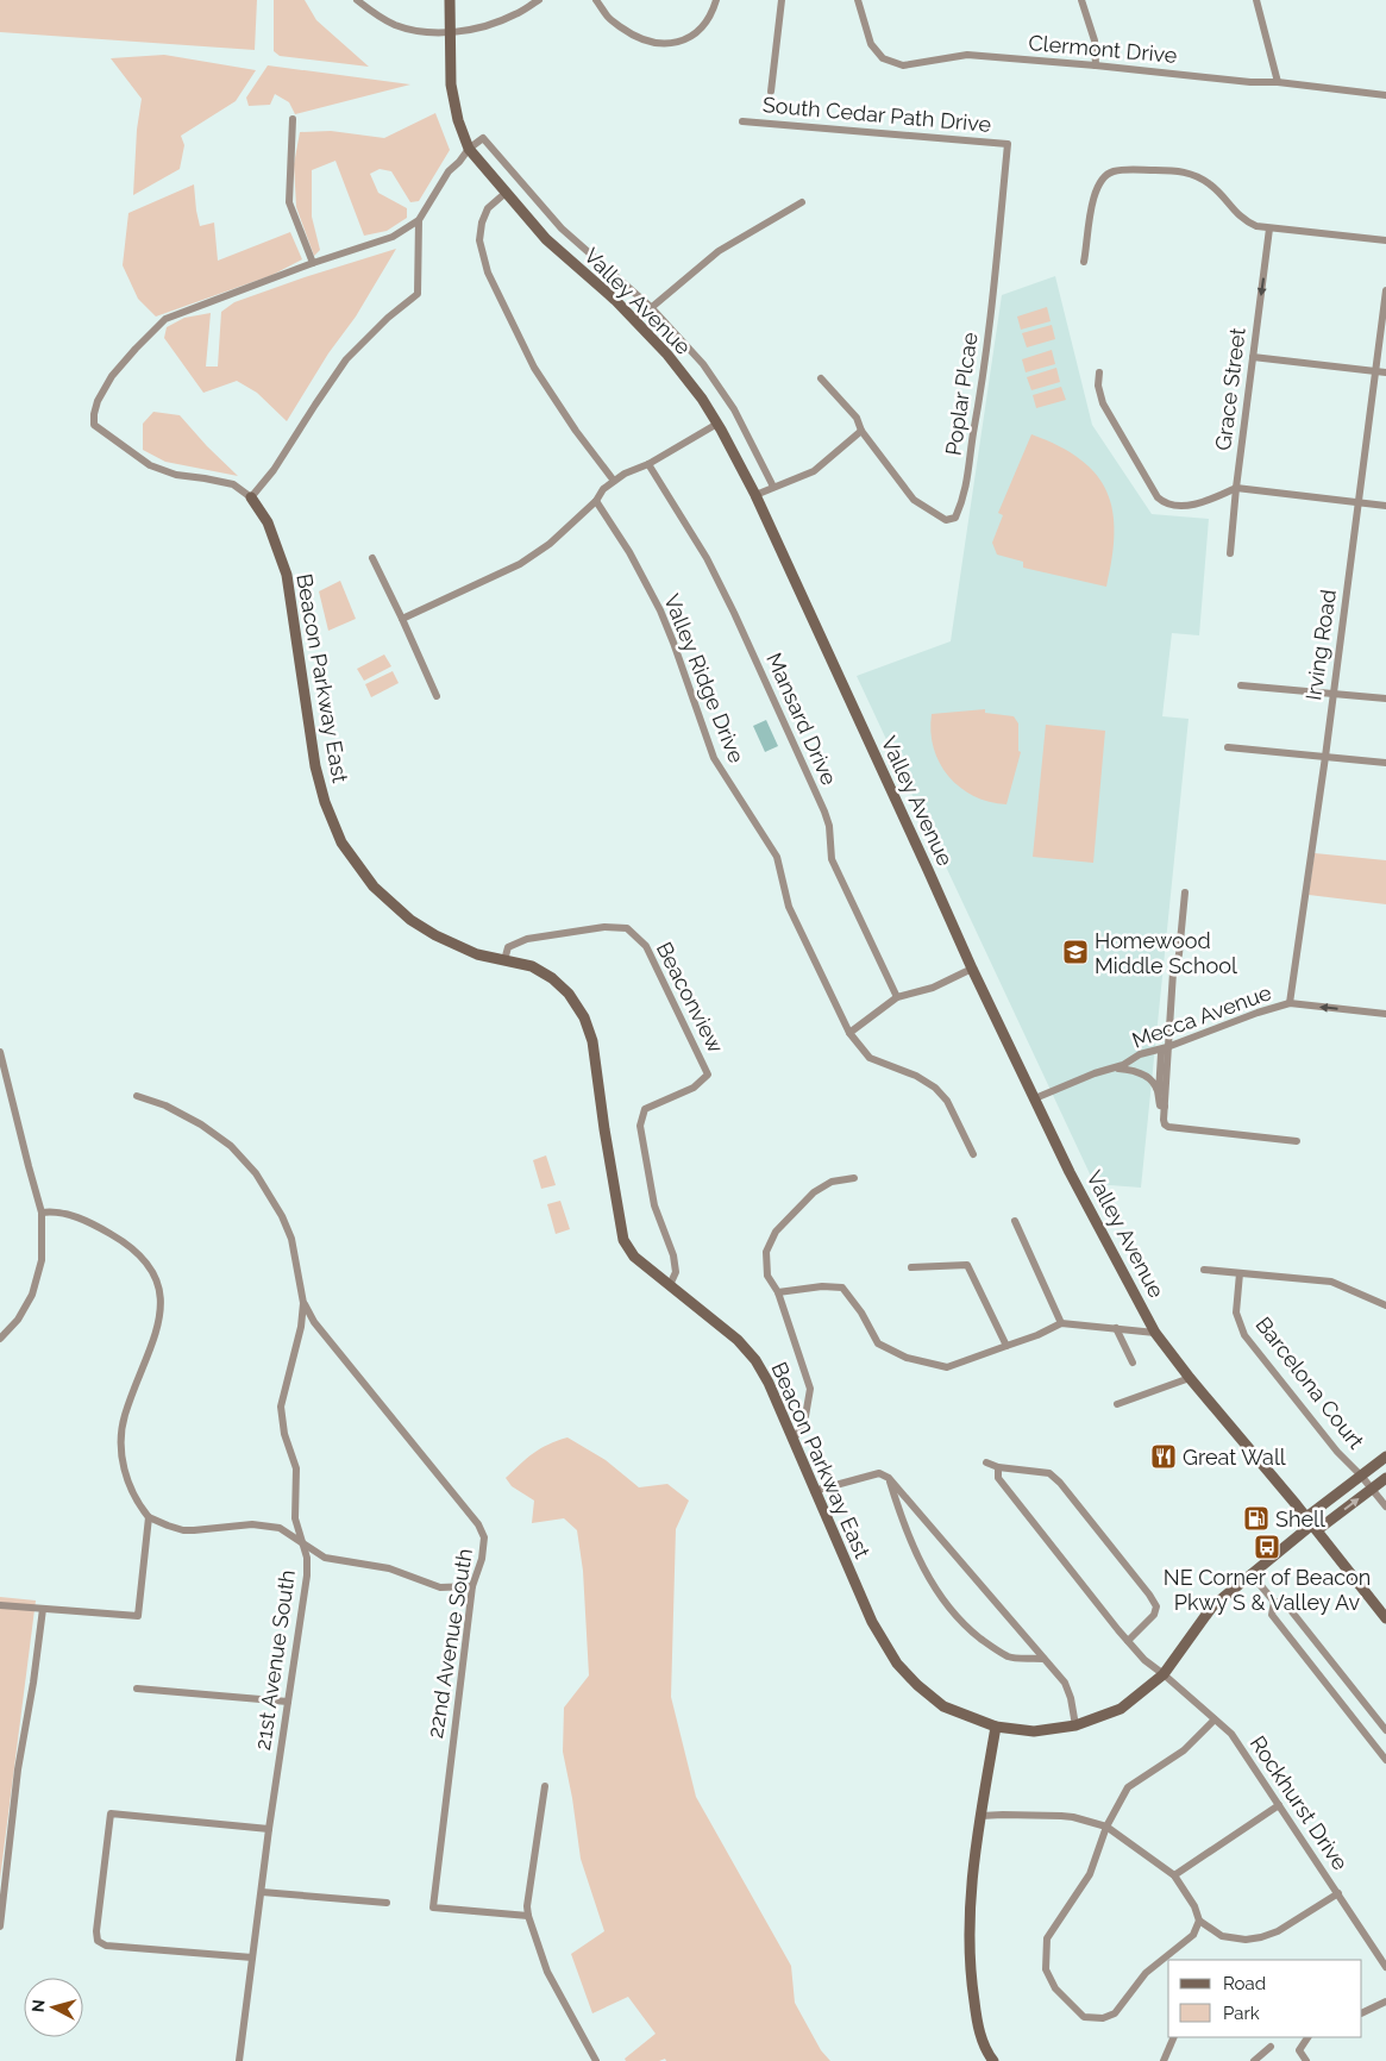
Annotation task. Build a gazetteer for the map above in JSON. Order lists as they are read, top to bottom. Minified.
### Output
{"streets":{"street":["Clermont Drive","South Cedar Path Drive","Valley Avenue","Grace Street","Poplar Plcae","Irving Road","Beacon Parkway East","Valley Ridge Drive","Mansard Drive","Beaconview","Mecca Avenue","Barcelona Court","22nd Avenue South","21st Avenue South","Rockhurst Drive"]},"crossings":[["South Cedar Path Drive","Poplar Plcae"],["Valley Avenue","Beacon Parkway East"],["Valley Avenue","Mecca Avenue"],["Irving Road","Mecca Avenue"],["Beacon Parkway East","Beaconview"],["Beacon Parkway East","Rockhurst Drive"],["22nd Avenue South","21st Avenue South"]],"one_way":["Grace Street"],"places":{"school or university":["Homewood Middle School"],"restaurant":["Great Wall"],"fuel station":["Shell"],"bus stop":["NE Corner of Beacon Pkwy S & Valley Av"]},"legend":["Road","Park"],"north":"left"}
